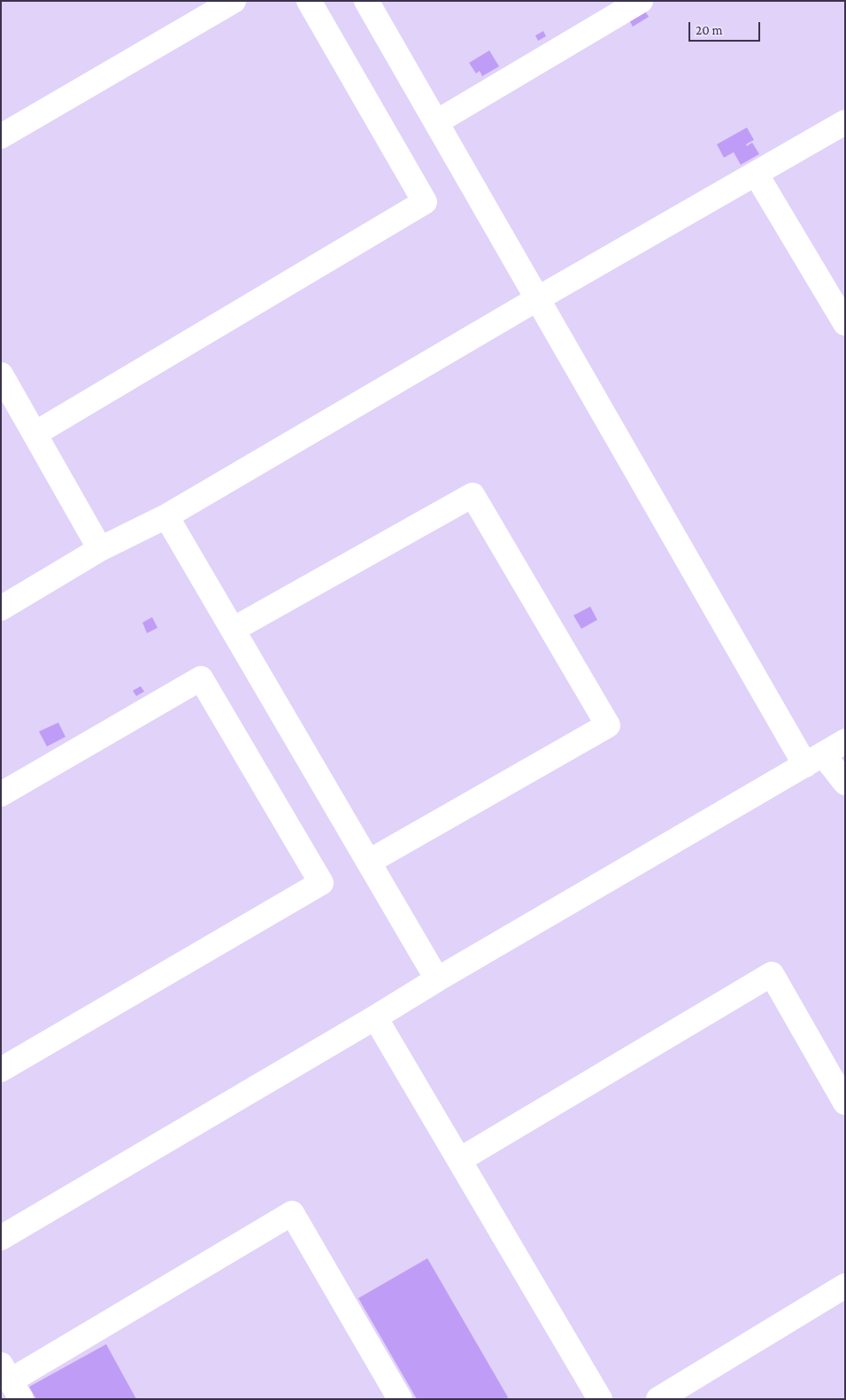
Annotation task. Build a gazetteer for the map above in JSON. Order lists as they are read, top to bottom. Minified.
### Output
{"scale_bar":"20 m"}
